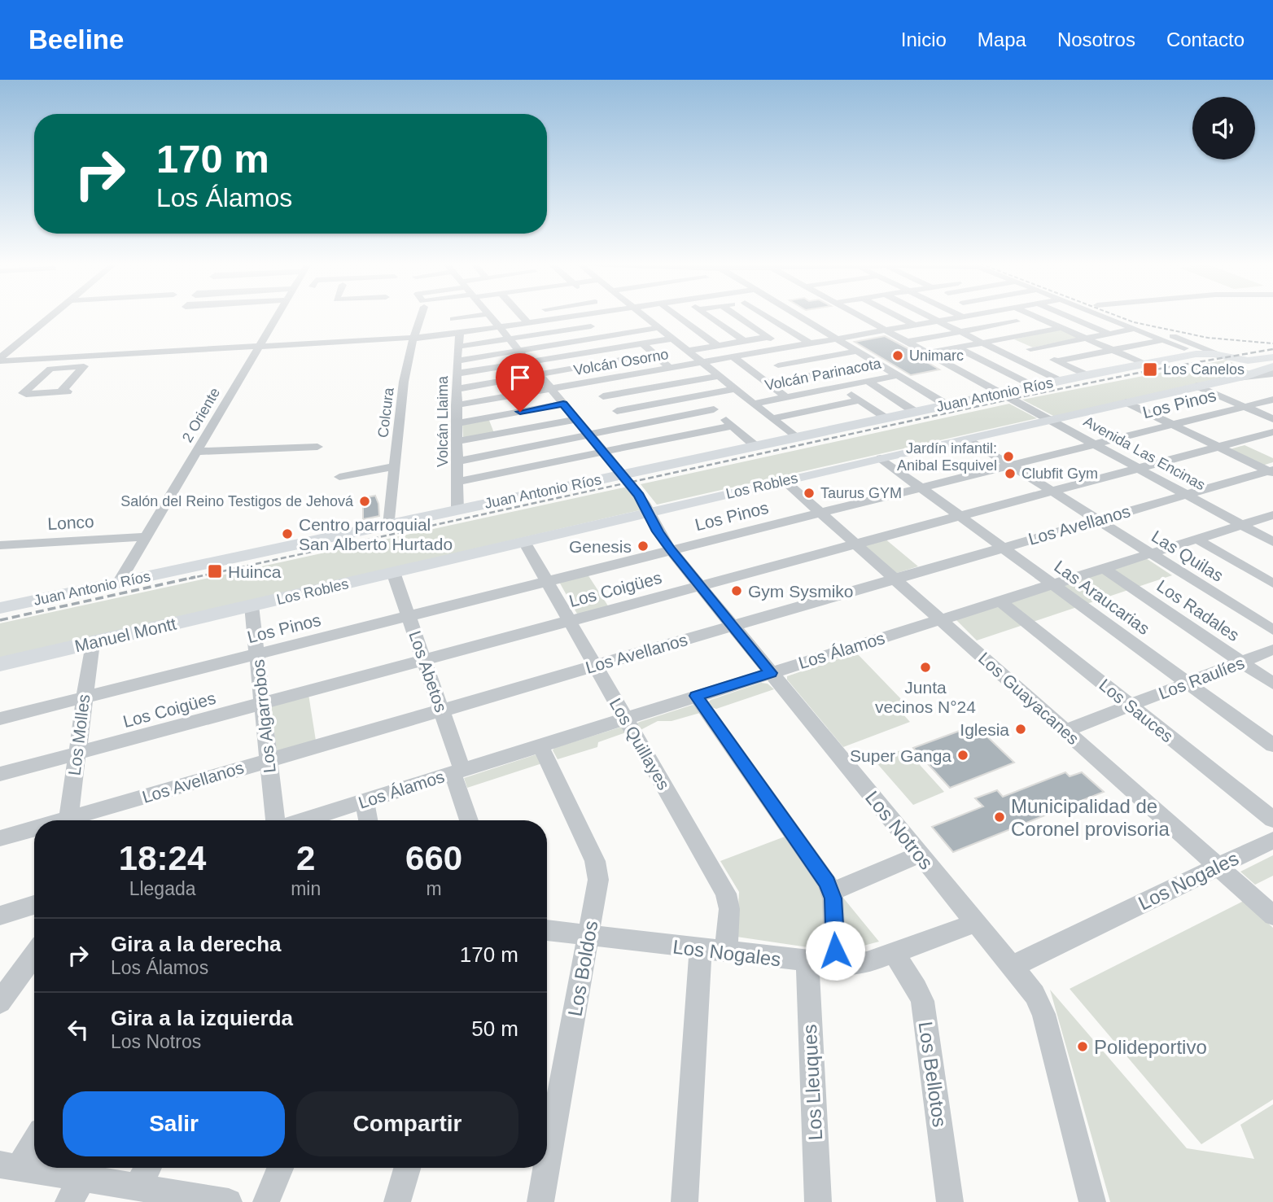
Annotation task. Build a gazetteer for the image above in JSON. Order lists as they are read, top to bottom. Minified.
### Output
{"streets":{"main road":["Juan Antonio Ríos","Los Robles","Manuel Montt"],"street":["Volcán Osorno","Volcán Parinacota","Los Pinos","Colcura","2 Oriente","Volcán Llaima","Avenida Las Encinas","Lonco","Los Avellanos","Las Quilas","Los Coigües","Las Araucarias","Los Radales","Los Álamos","Los Abetos","Los Raulíes","Los Guayacanes","Los Sauces","Los Algarrobos","Los Molles","Los Quillayes","Los Notros","Los Nogales","Los Boldos","Los Bellotos","Los Lleuques"]},"crossings":[["Volcán Osorno","Volcán Llaima"],["Volcán Osorno","Avenida Las Encinas"],["Volcán Osorno","Los Notros"],["Juan Antonio Ríos","Colcura"],["Juan Antonio Ríos","2 Oriente"],["Juan Antonio Ríos","Volcán Llaima"],["Juan Antonio Ríos","Avenida Las Encinas"],["Juan Antonio Ríos","Los Notros"],["Los Pinos","Avenida Las Encinas"],["Los Pinos","Las Quilas"],["Los Pinos","Las Araucarias"],["Los Pinos","Los Abetos"],["Los Pinos","Los Guayacanes"],["Los Pinos","Los Algarrobos"],["Los Pinos","Los Molles"],["Los Pinos","Los Quillayes"],["Los Pinos","Los Notros"],["2 Oriente","Lonco"],["Avenida Las Encinas","Los Robles"],["Avenida Las Encinas","Los Avellanos"],["Avenida Las Encinas","Los Coigües"],["Avenida Las Encinas","Los Álamos"],["Los Robles","Las Quilas"],["Los Robles","Las Araucarias"],["Los Robles","Manuel Montt"],["Los Robles","Los Abetos"],["Los Robles","Los Guayacanes"],["Los Robles","Los Algarrobos"],["Los Robles","Los Quillayes"],["Los Robles","Los Notros"],["Los Avellanos","Las Quilas"],["Los Avellanos","Las Araucarias"],["Los Avellanos","Los Abetos"],["Los Avellanos","Los Guayacanes"],["Los Avellanos","Los Algarrobos"],["Los Avellanos","Los Quillayes"],["Los Avellanos","Los Notros"],["Las Quilas","Los Coigües"],["Las Quilas","Los Álamos"],["Los Coigües","Las Araucarias"],["Los Coigües","Los Abetos"],["Los Coigües","Los Guayacanes"],["Los Coigües","Los Algarrobos"],["Los Coigües","Los Molles"],["Los Coigües","Los Quillayes"],["Los Coigües","Los Notros"],["Las Araucarias","Los Álamos"],["Las Araucarias","Los Raulíes"],["Los Radales","Los Álamos"],["Los Radales","Los Raulíes"],["Manuel Montt","Los Algarrobos"],["Manuel Montt","Los Molles"],["Los Álamos","Los Abetos"],["Los Álamos","Los Guayacanes"],["Los Álamos","Los Sauces"],["Los Álamos","Los Quillayes"],["Los Álamos","Los Notros"],["Los Álamos","Los Boldos"],["Los Raulíes","Los Guayacanes"],["Los Raulíes","Los Sauces"],["Los Guayacanes","Los Nogales"],["Los Quillayes","Los Nogales"],["Los Notros","Los Nogales"],["Los Nogales","Los Boldos"],["Los Nogales","Los Bellotos"],["Los Nogales","Los Lleuques"]],"places":{"other":["Unimarc","Jardín infantil: Anibal Esquivel","Clubfit Gym","Taurus GYM","Salón del Reino Testigos de Jehová","Centro parroquial San Alberto Hurtado","Genesis","Gym Sysmiko","Junta vecinos N°24","Iglesia","Super Ganga","Municipalidad de Coronel provisoria","Polideportivo"],"transit":["Los Canelos","Huinca"]},"page":{"header":"Beeline","nav":["Inicio","Mapa","Nosotros","Contacto"],"turn":["170 m","Los Álamos"],"eta":["18:24","Llegada","2","min","660","m"],"list":[{"name":"Gira a la derecha","note":"Los Álamos","value":"170 m"},{"name":"Gira a la izquierda","note":"Los Notros","value":"50 m"}],"buttons":["Salir","Compartir"]}}
